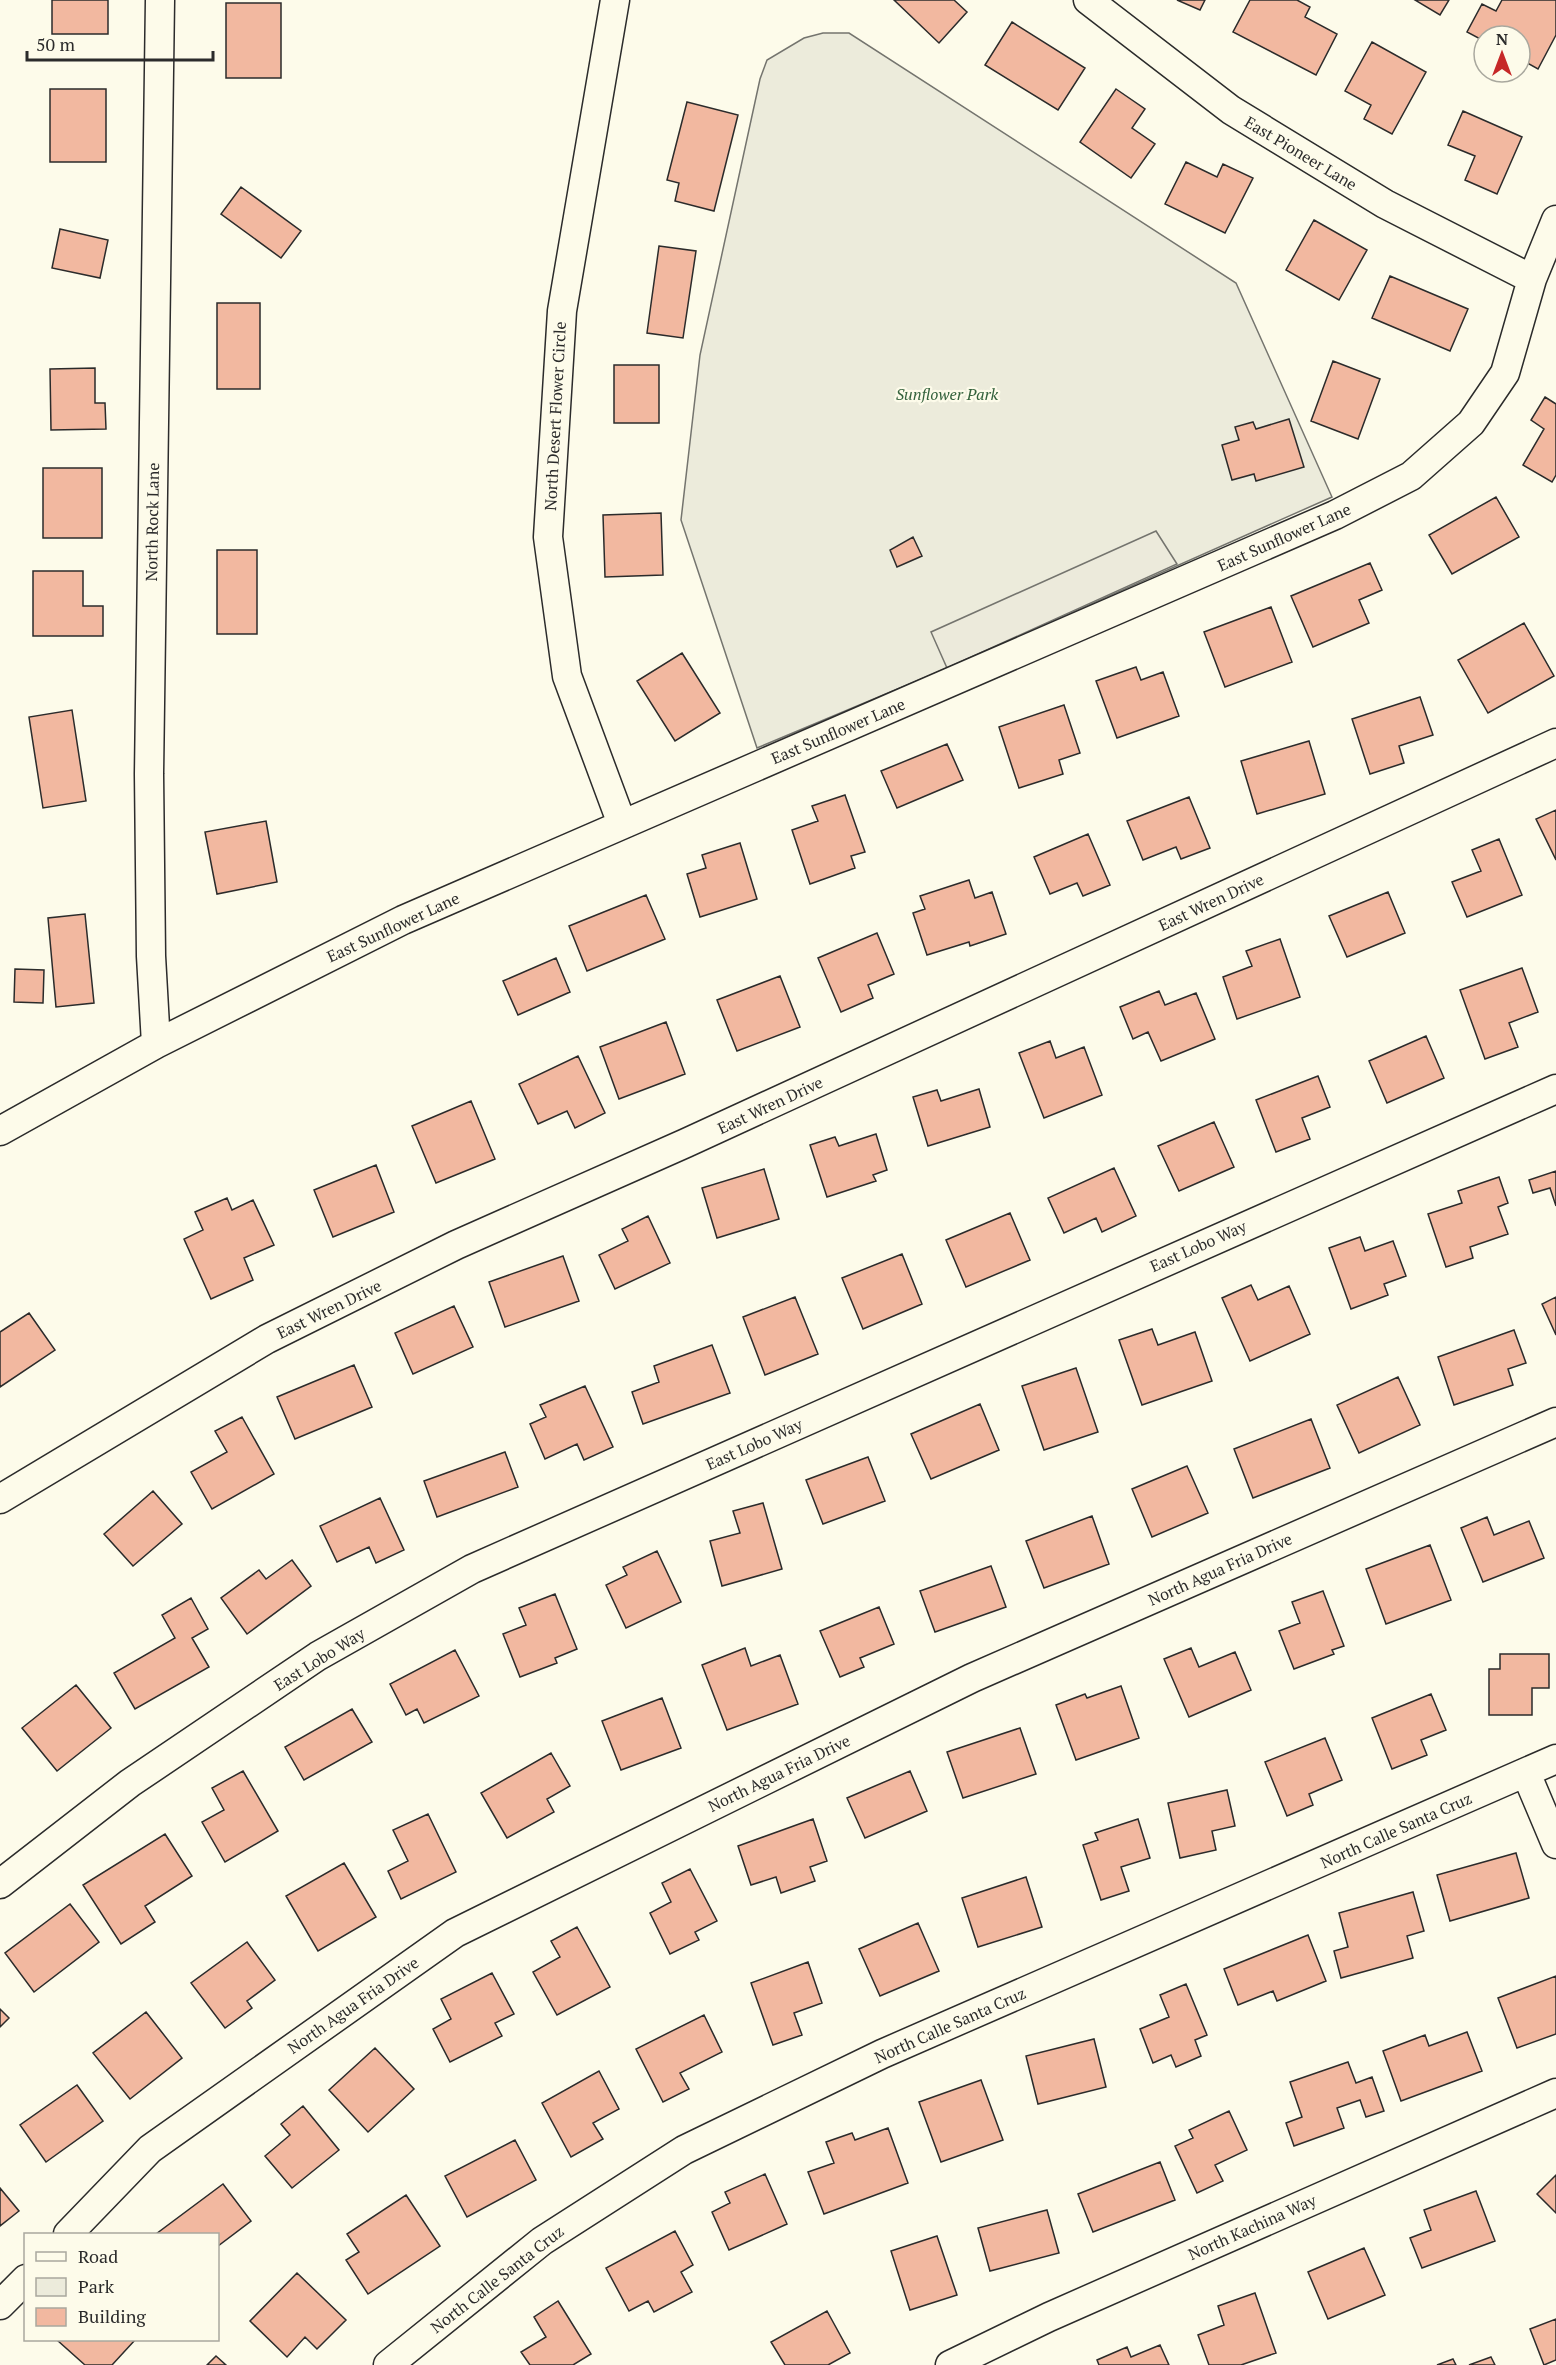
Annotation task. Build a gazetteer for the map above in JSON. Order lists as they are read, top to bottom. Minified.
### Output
{"streets":{"street":["East Pioneer Lane","North Desert Flower Circle","North Rock Lane","East Sunflower Lane","East Wren Drive","East Lobo Way","North Agua Fria Drive","North Calle Santa Cruz","North Kachina Way"]},"crossings":[["East Pioneer Lane","East Sunflower Lane"],["North Desert Flower Circle","East Sunflower Lane"],["North Rock Lane","East Sunflower Lane"]],"parks":["Sunflower Park"],"legend":["Road","Park","Building"],"scale_bar":"50 m","north":"top"}
